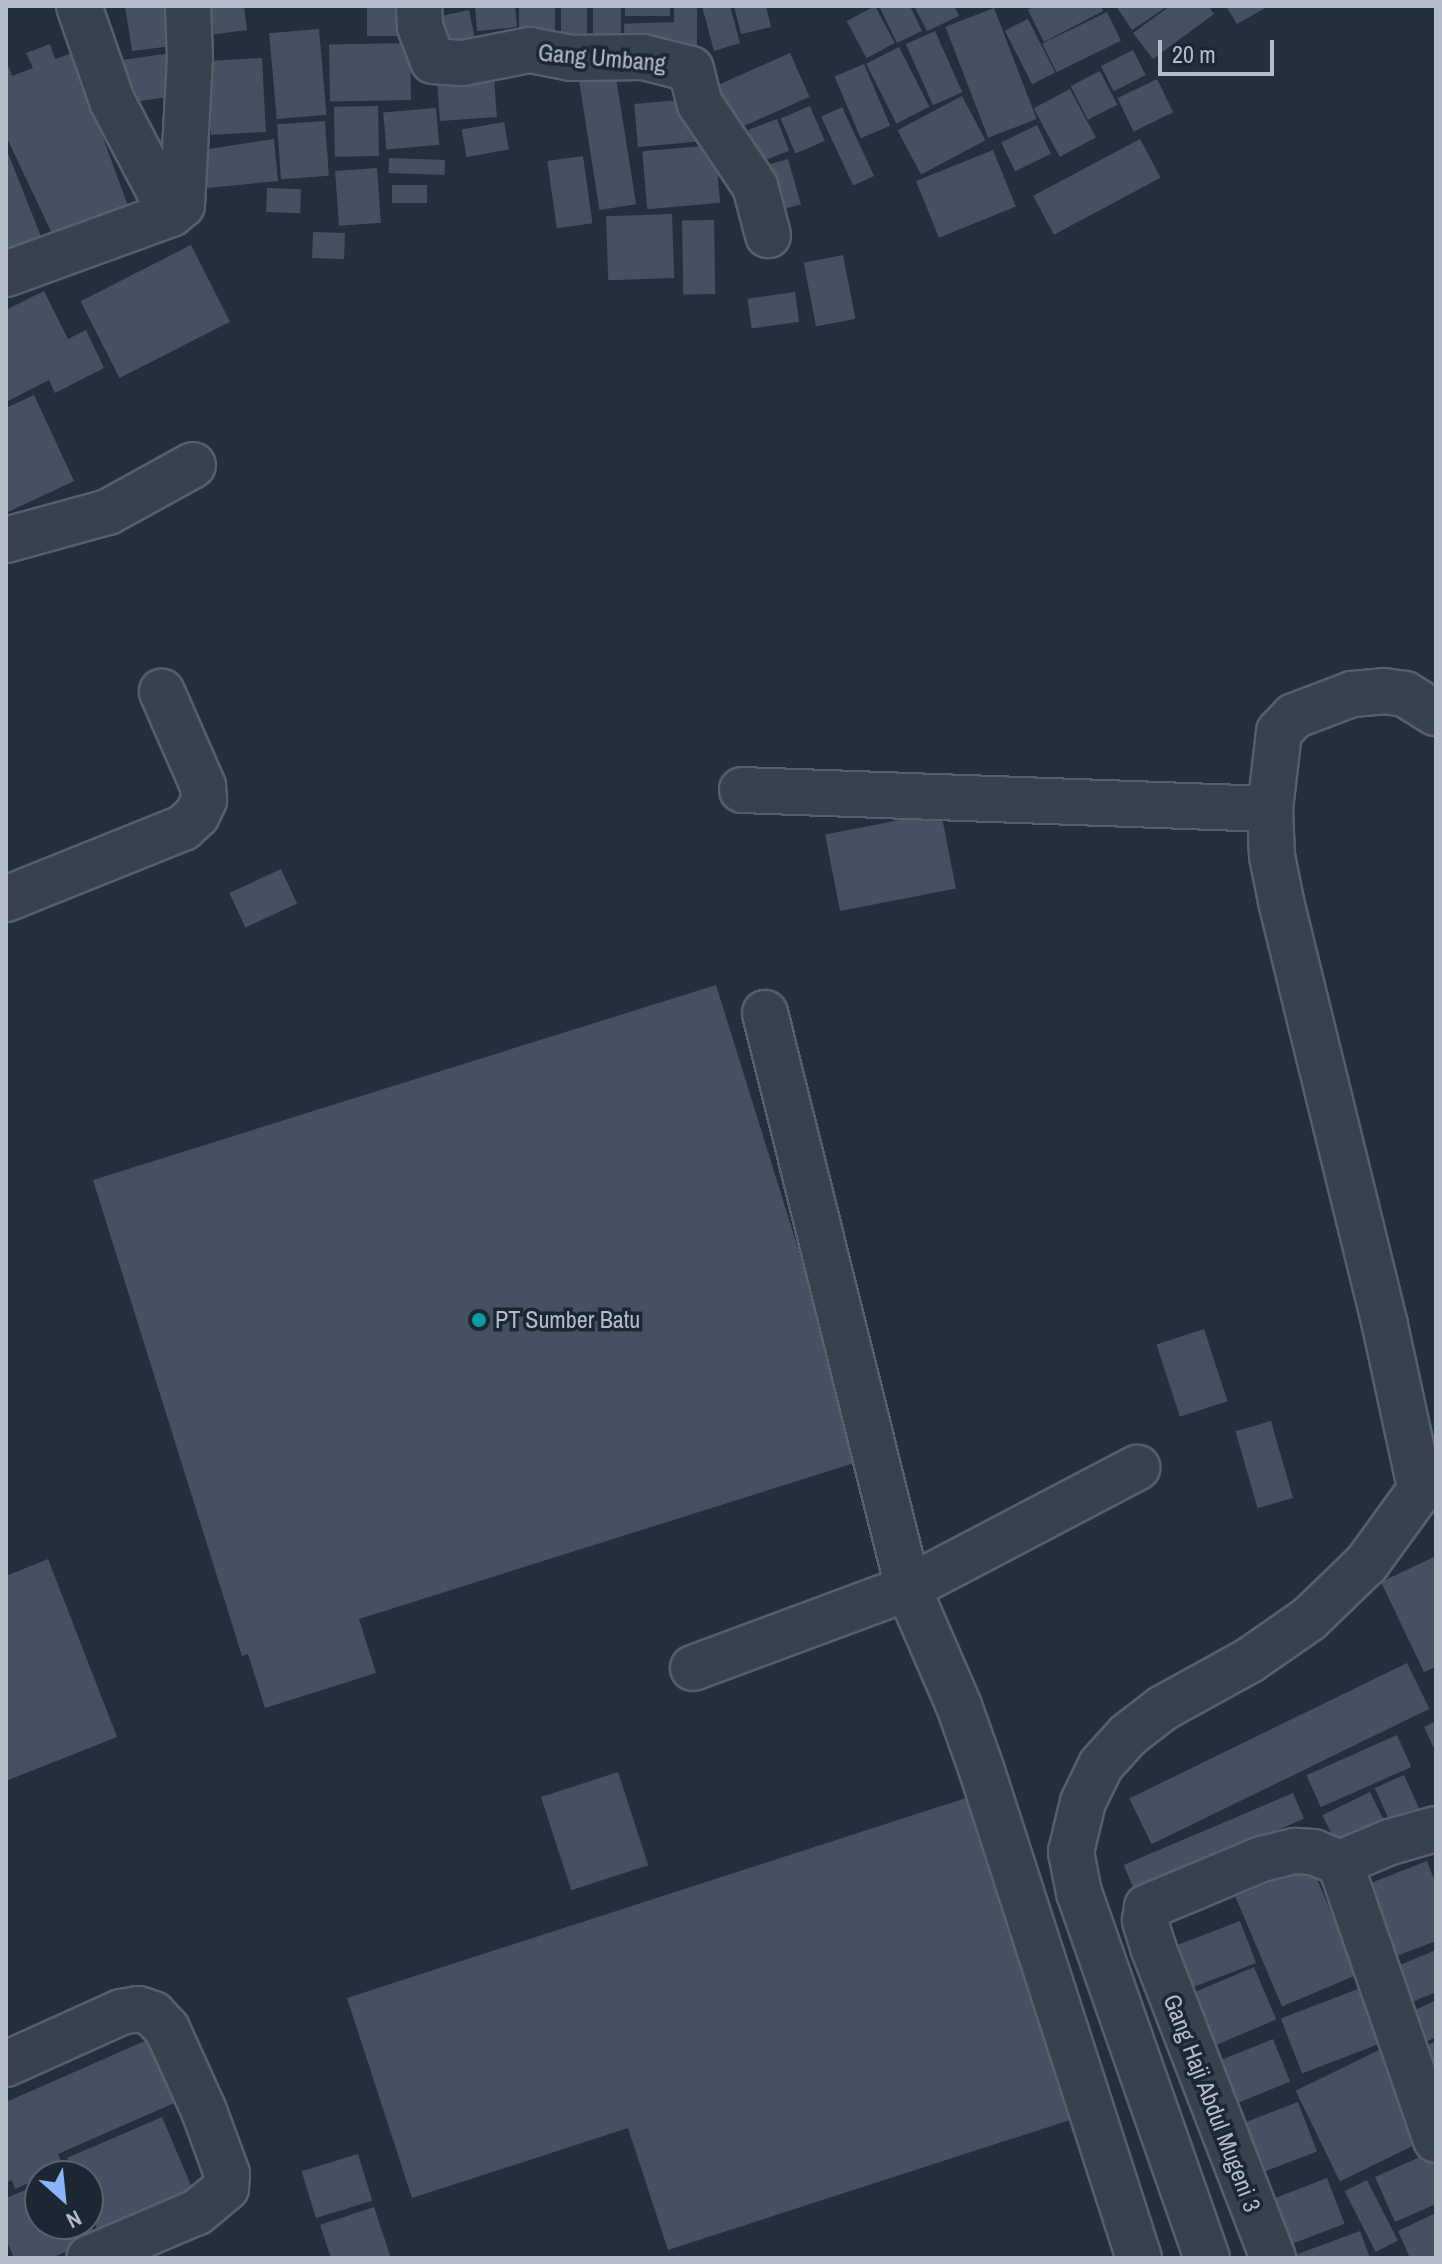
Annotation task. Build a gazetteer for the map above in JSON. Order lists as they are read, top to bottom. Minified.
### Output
{"streets":{"street":["Gang Umbang","Gang Haji Abdul Mugeni 3"]},"places":["PT Sumber Batu"],"scale_bar":"20 m","north":"bottom right"}
